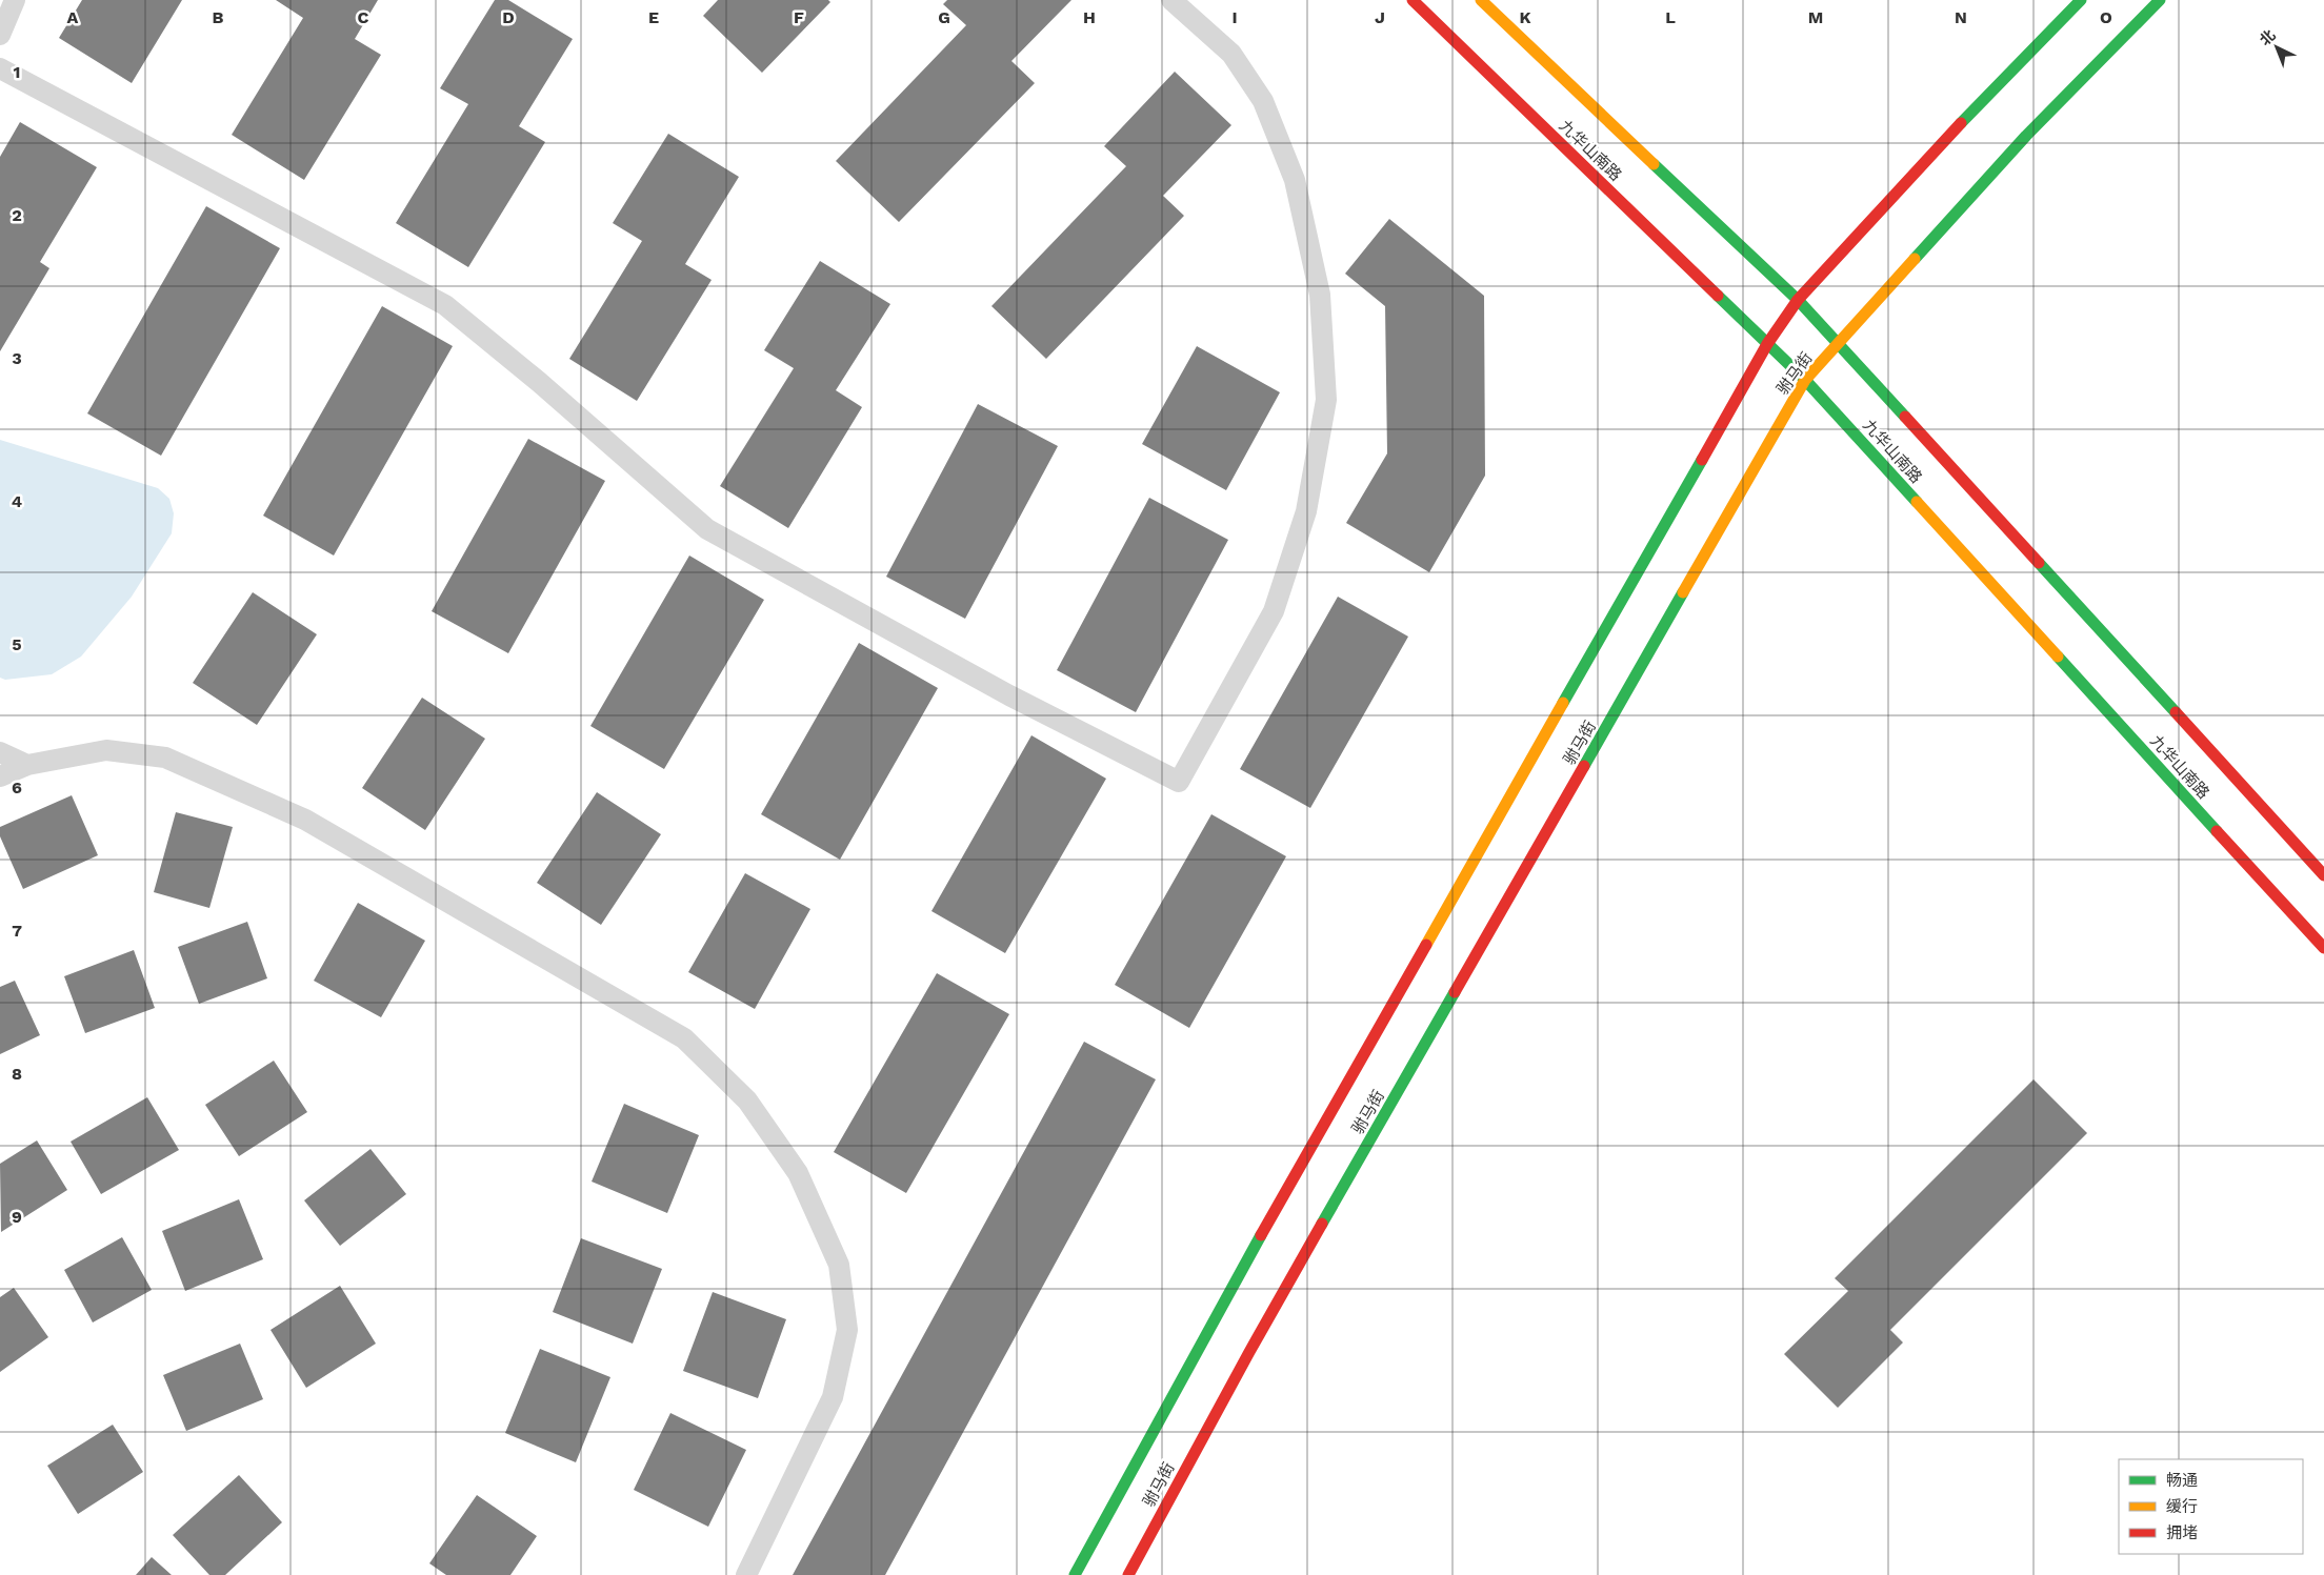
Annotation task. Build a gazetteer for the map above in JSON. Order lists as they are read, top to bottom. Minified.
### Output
{"streets":{"main road":["九华山南路","驸马街"]},"crossings":[["九华山南路","驸马街"]],"legend":["畅通","缓行","拥堵"],"north":"top left","grid":{"columns":["A","B","C","D","E","F","G","H","I","J","K","L","M","N","O"],"rows":["1","2","3","4","5","6","7","8","9"]}}
